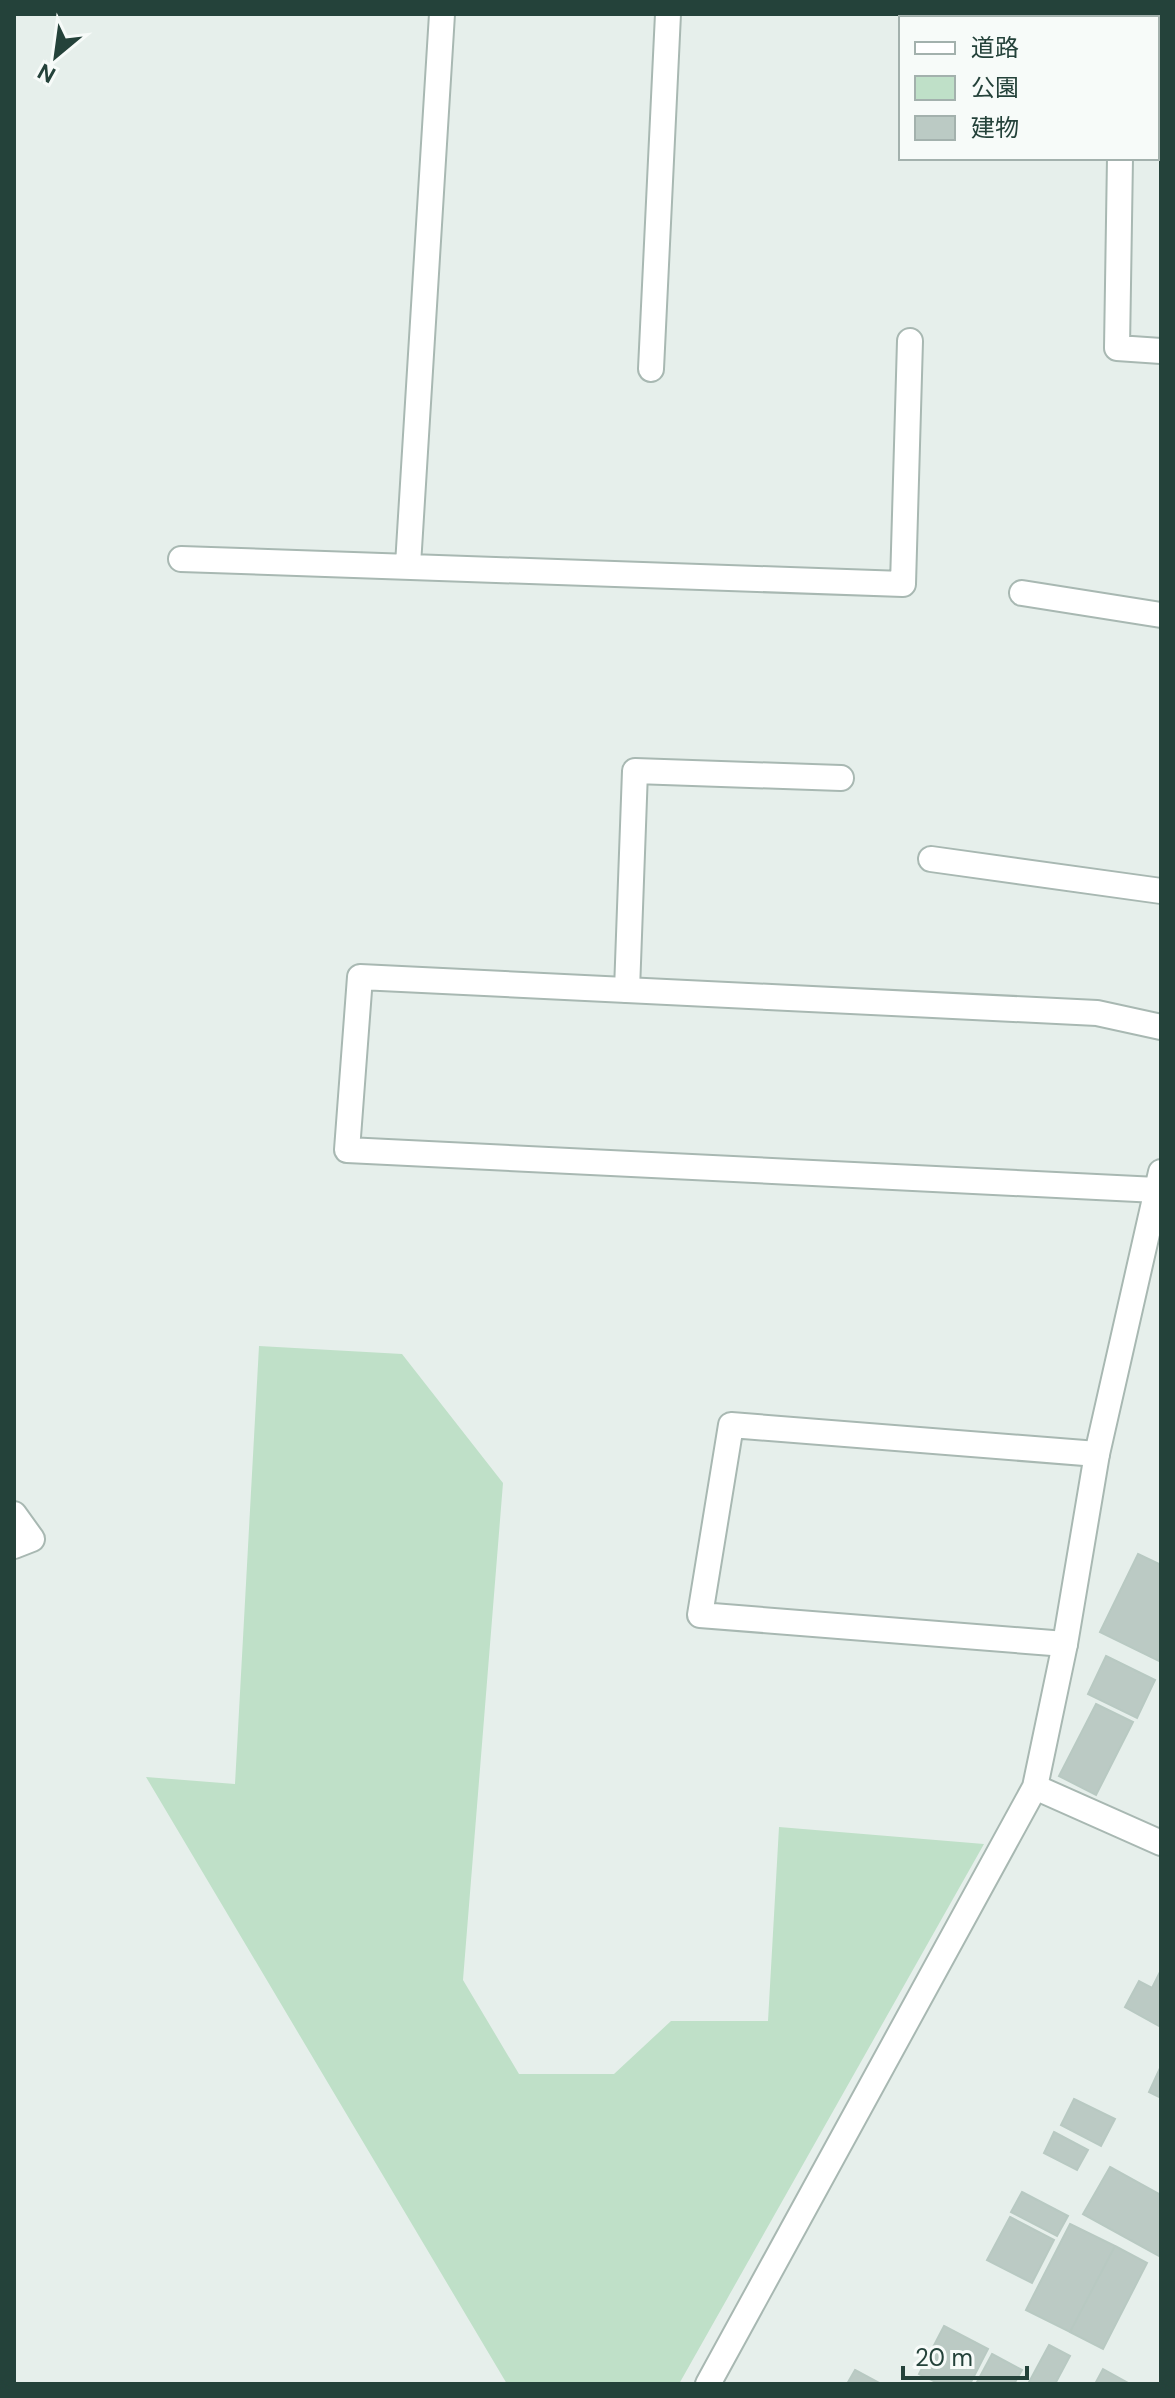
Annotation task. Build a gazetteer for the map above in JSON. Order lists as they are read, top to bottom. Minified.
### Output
{"legend":["道路","公園","建物"],"scale_bar":"20 m","north":"bottom left"}
